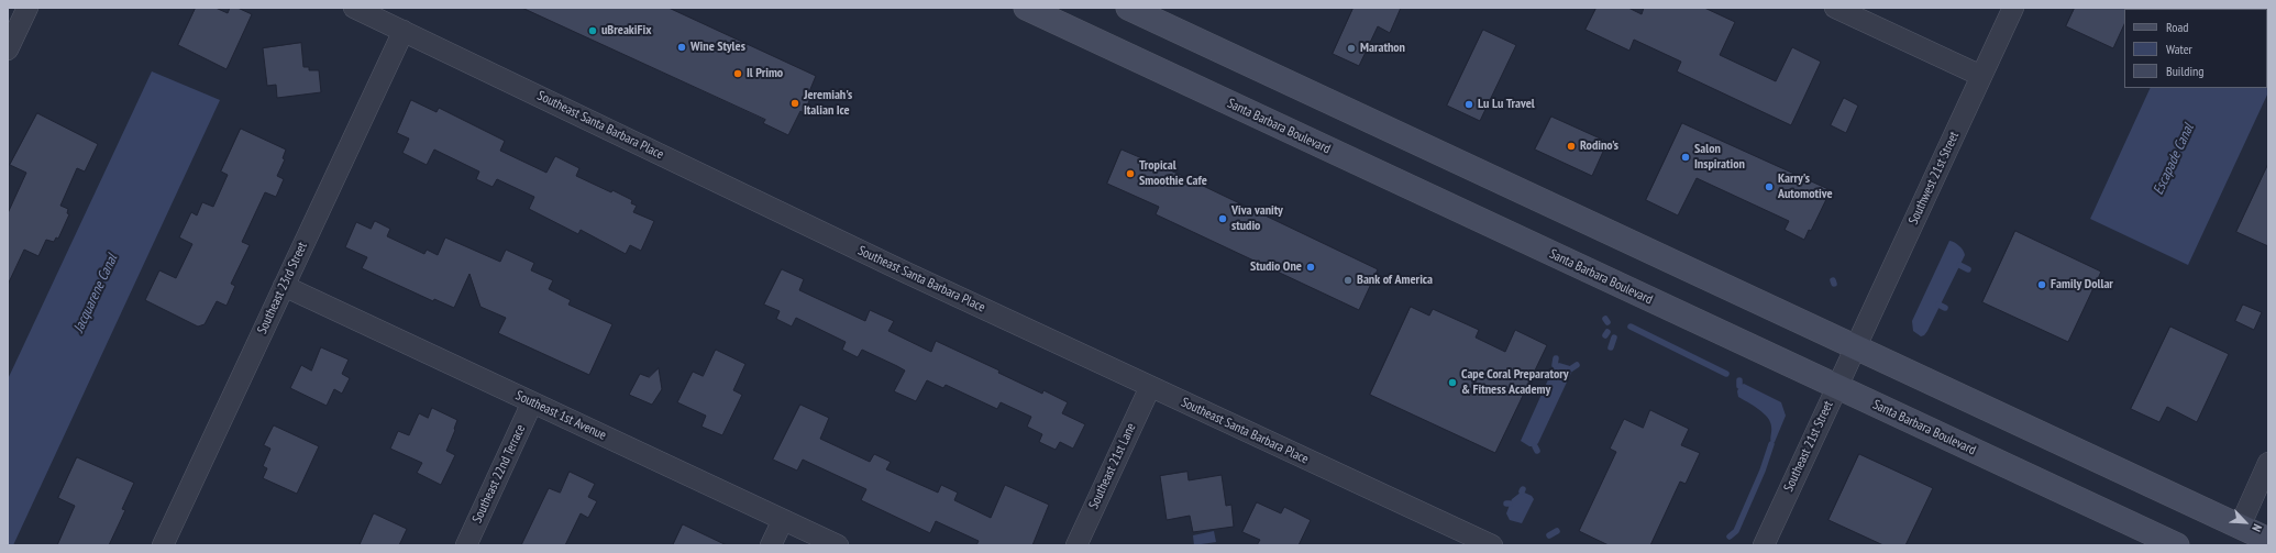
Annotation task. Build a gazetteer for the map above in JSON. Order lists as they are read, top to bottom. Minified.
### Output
{"streets":{"main road":["Santa Barbara Boulevard"],"street":["Southeast Santa Barbara Place","Southwest 21st Street","Southeast 23rd Street","Southeast 1st Avenue","Southeast 21st Street","Southeast 21st Lane","Southeast 22nd Terrace"]},"crossings":[["Southeast Santa Barbara Place","Southeast 23rd Street"],["Southeast Santa Barbara Place","Southeast 21st Lane"],["Santa Barbara Boulevard","Southeast 21st Street"],["Southwest 21st Street","Southeast 21st Street"],["Southeast 23rd Street","Southeast 1st Avenue"],["Southeast 1st Avenue","Southeast 22nd Terrace"]],"water":["Escapade Canal","Jacquarene Canal"],"places":["uBreakiFix","Wine Styles","Marathon","Il Primo","Jeremiah's Italian Ice","Lu Lu Travel","Rodino's","Salon Inspiration","Tropical Smoothie Cafe","Karry's Automotive","Viva vanity studio","Studio One","Bank of America","Family Dollar","Cape Coral Preparatory & Fitness Academy"],"legend":["Road","Water","Building"],"north":"bottom right"}
